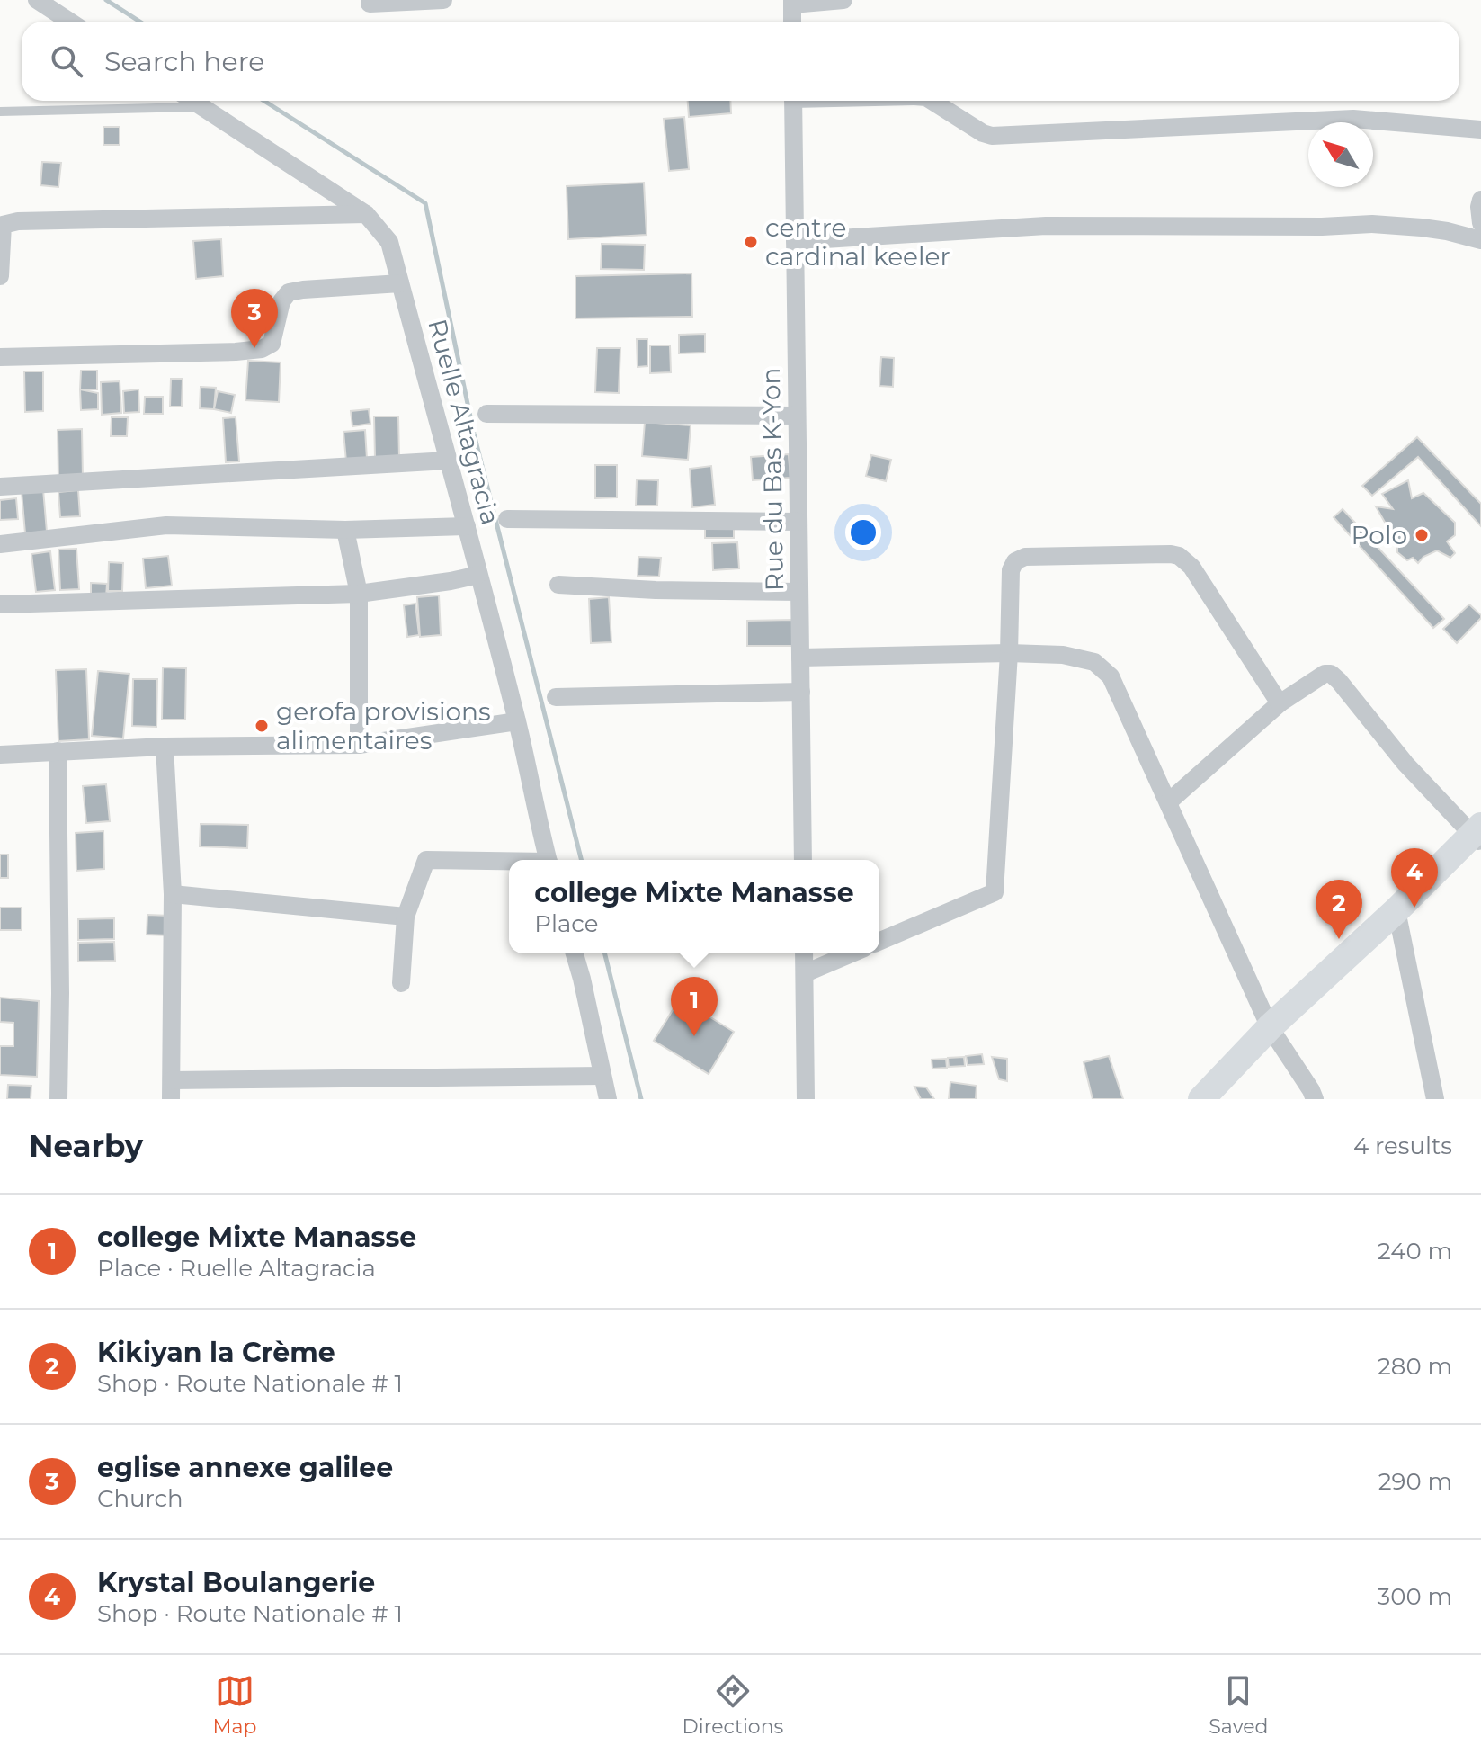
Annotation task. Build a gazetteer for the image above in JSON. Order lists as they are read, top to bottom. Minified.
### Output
{"streets":{"street":["Ruelle Altagracia","Rue du Bas K-Yon"]},"places":["centre cardinal keeler","Polo","gerofa provisions alimentaires"],"north":"top left","page":{"search":"Search here","pins":["3","4","2","1"],"popup":["college Mixte Manasse","Place"],"heading":["Nearby","4 results"],"list":[{"mark":"1","name":"college Mixte Manasse","note":"Place · Ruelle Altagracia","value":"240 m"},{"mark":"2","name":"Kikiyan la Crème","note":"Shop · Route Nationale # 1","value":"280 m"},{"mark":"3","name":"eglise annexe galilee","note":"Church","value":"290 m"},{"mark":"4","name":"Krystal Boulangerie","note":"Shop · Route Nationale # 1","value":"300 m"}],"nav":["Map","Directions","Saved"]}}
